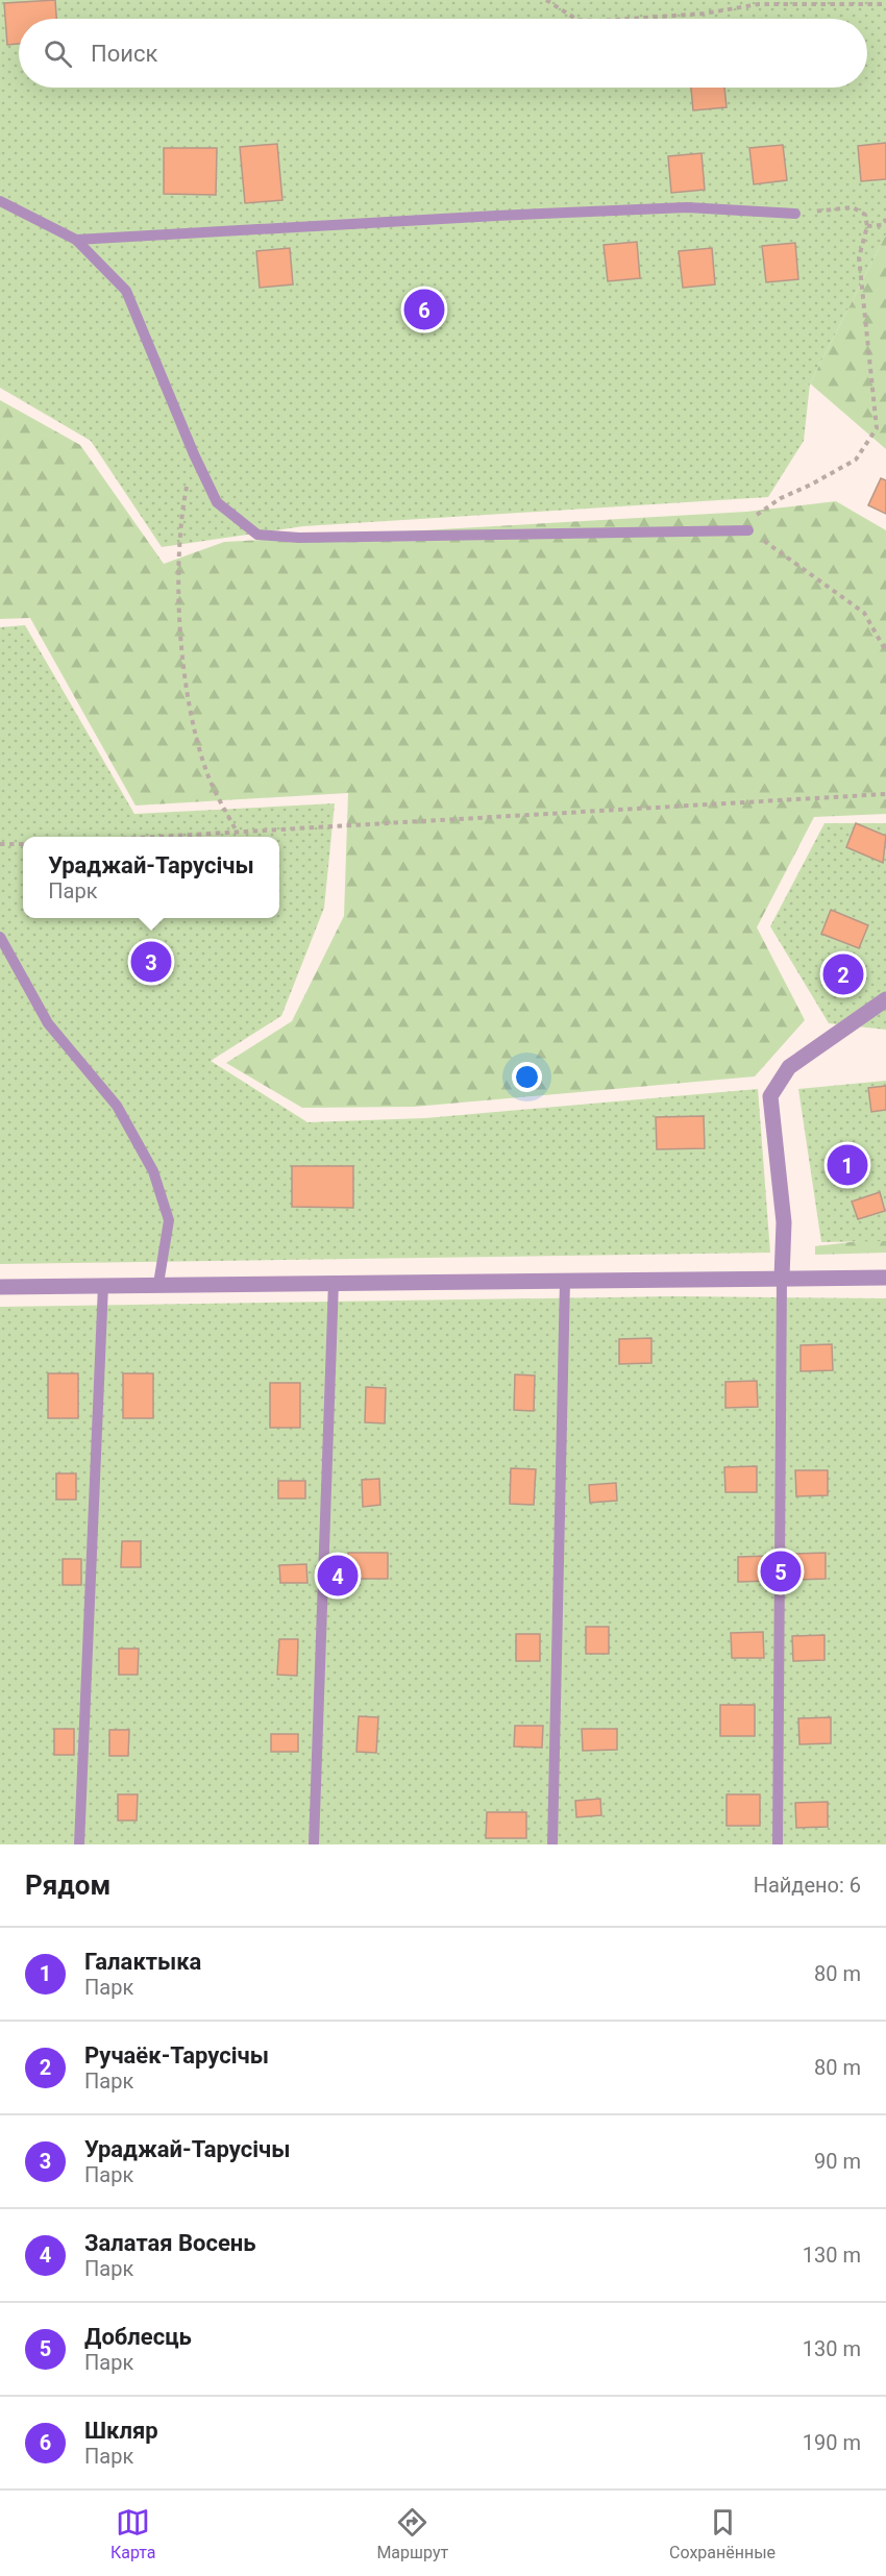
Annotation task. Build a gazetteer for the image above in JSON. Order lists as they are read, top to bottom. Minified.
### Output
{"page":{"search":"Поиск","pins":["6","3","2","1","5","4"],"popup":["Ураджай-Тарусічы","Парк"],"heading":["Рядом","Найдено: 6"],"list":[{"mark":"1","name":"Галактыка","note":"Парк","value":"80 m"},{"mark":"2","name":"Ручаёк-Тарусічы","note":"Парк","value":"80 m"},{"mark":"3","name":"Ураджай-Тарусічы","note":"Парк","value":"90 m"},{"mark":"4","name":"Залатая Восень","note":"Парк","value":"130 m"},{"mark":"5","name":"Доблесць","note":"Парк","value":"130 m"},{"mark":"6","name":"Шкляр","note":"Парк","value":"190 m"}],"nav":["Карта","Маршрут","Сохранённые"]}}
